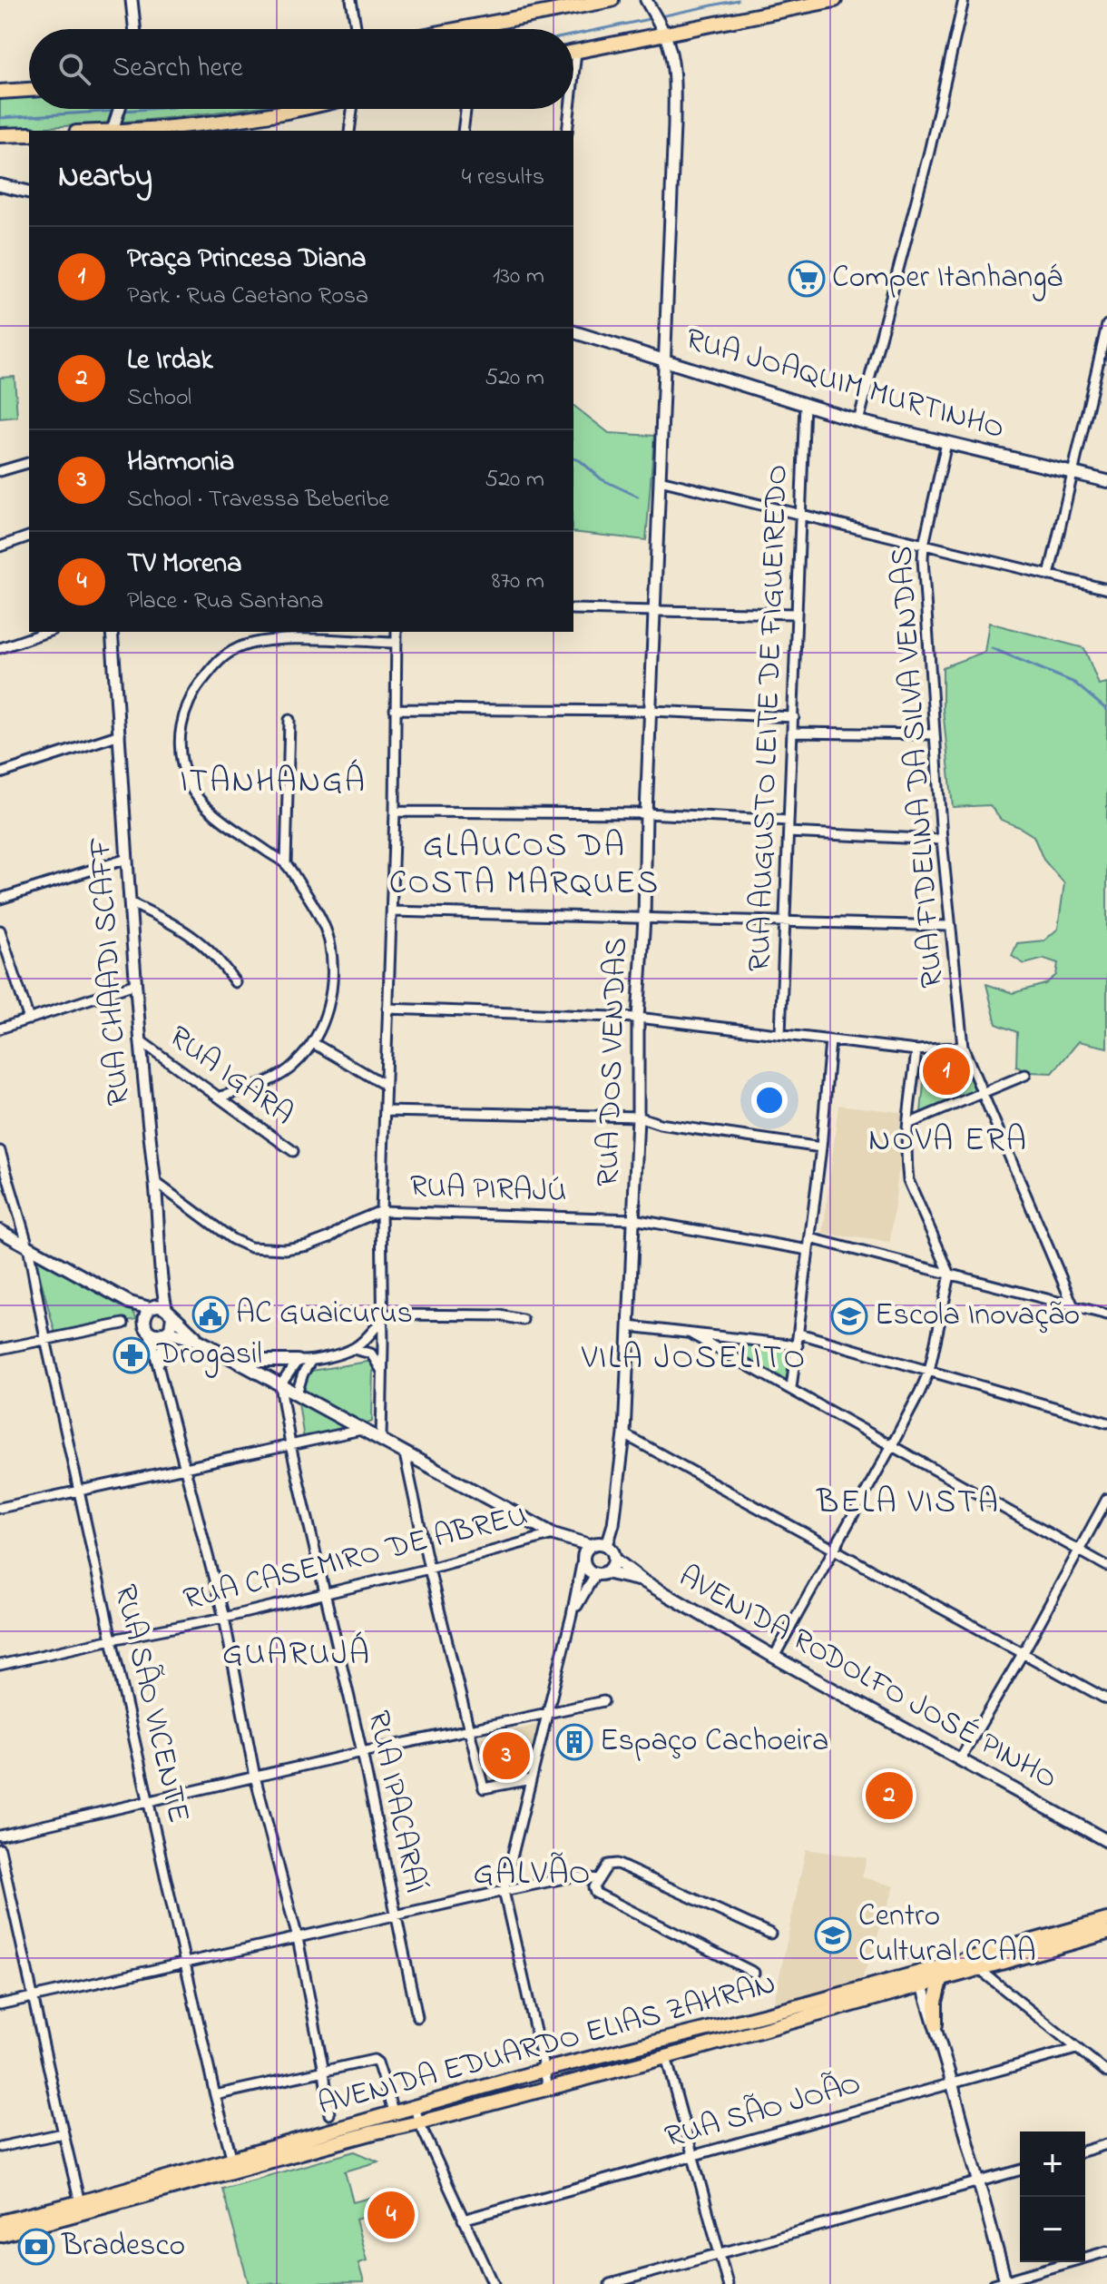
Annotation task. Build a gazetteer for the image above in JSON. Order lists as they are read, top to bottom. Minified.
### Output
{"streets":{"main road":["RUA JOAQUIM MURTINHO","AVENIDA RODOLFO JOSÉ PINHO","AVENIDA EDUARDO ELIAS ZAHRAN"],"street":["RUA AUGUSTO LEITE DE FIGUEIREDO","RUA FIDELINA DA SILVA VENDAS","RUA CHAADI SCAFF","RUA DOS VENDAS","RUA IGARA","RUA PIRAJÚ","RUA CASEMIRO DE ABREU","RUA SÃO VICENTE","RUA IPACARAÍ","RUA SÃO JOÃO"]},"crossings":[["RUA JOAQUIM MURTINHO","RUA AUGUSTO LEITE DE FIGUEIREDO"],["RUA JOAQUIM MURTINHO","RUA FIDELINA DA SILVA VENDAS"],["RUA JOAQUIM MURTINHO","RUA DOS VENDAS"],["RUA CHAADI SCAFF","RUA IGARA"],["RUA DOS VENDAS","RUA PIRAJÚ"],["RUA CASEMIRO DE ABREU","RUA SÃO VICENTE"],["RUA CASEMIRO DE ABREU","RUA IPACARAÍ"],["RUA SÃO VICENTE","AVENIDA EDUARDO ELIAS ZAHRAN"]],"districts":["ITANHANGÁ","GLAUCOS DA COSTA MARQUES","NOVA ERA","VILA JOSELITO","BELA VISTA","GUARUJÁ","GALVÃO"],"places":{"supermarket":["Comper Itanhangá"],"public building":["AC Guaicurus"],"school or university":["Escola Inovação","Centro Cultural CCAA"],"pharmacy":["Drogasil"],"building":["Espaço Cachoeira"],"bank":["Bradesco"]},"page":{"search":"Search here","heading":["Nearby","4 results"],"list":[{"mark":"1","name":"Praça Princesa Diana","note":"Park · Rua Caetano Rosa","value":"130 m"},{"mark":"2","name":"Le Irdak","note":"School","value":"520 m"},{"mark":"3","name":"Harmonia","note":"School · Travessa Beberibe","value":"520 m"},{"mark":"4","name":"TV Morena","note":"Place · Rua Santana","value":"870 m"}],"pins":["1","3","2","4"],"map_buttons":["+","−"]}}
